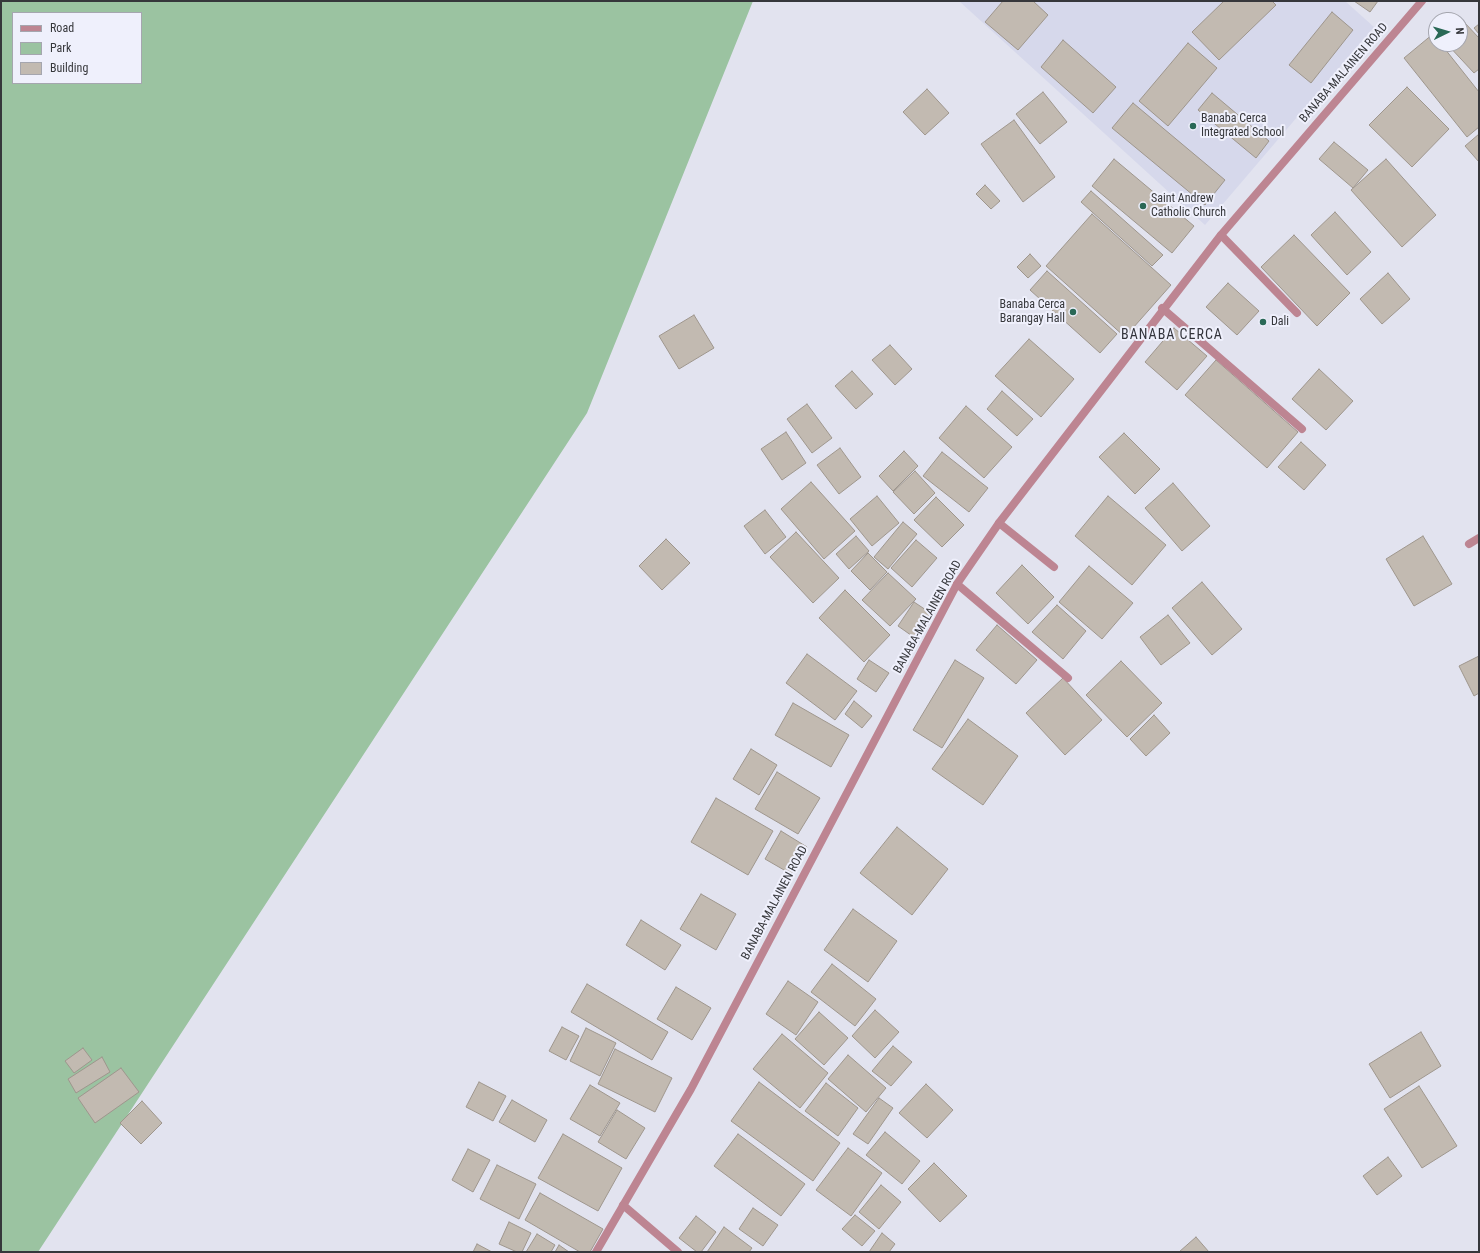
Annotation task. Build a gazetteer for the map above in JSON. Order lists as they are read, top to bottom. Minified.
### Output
{"streets":{"street":["BANABA-MALAINEN ROAD"]},"districts":["BANABA CERCA"],"places":["Banaba Cerca Integrated School","Saint Andrew Catholic Church","Banaba Cerca Barangay Hall","Dali"],"legend":["Road","Park","Building"],"north":"right"}
